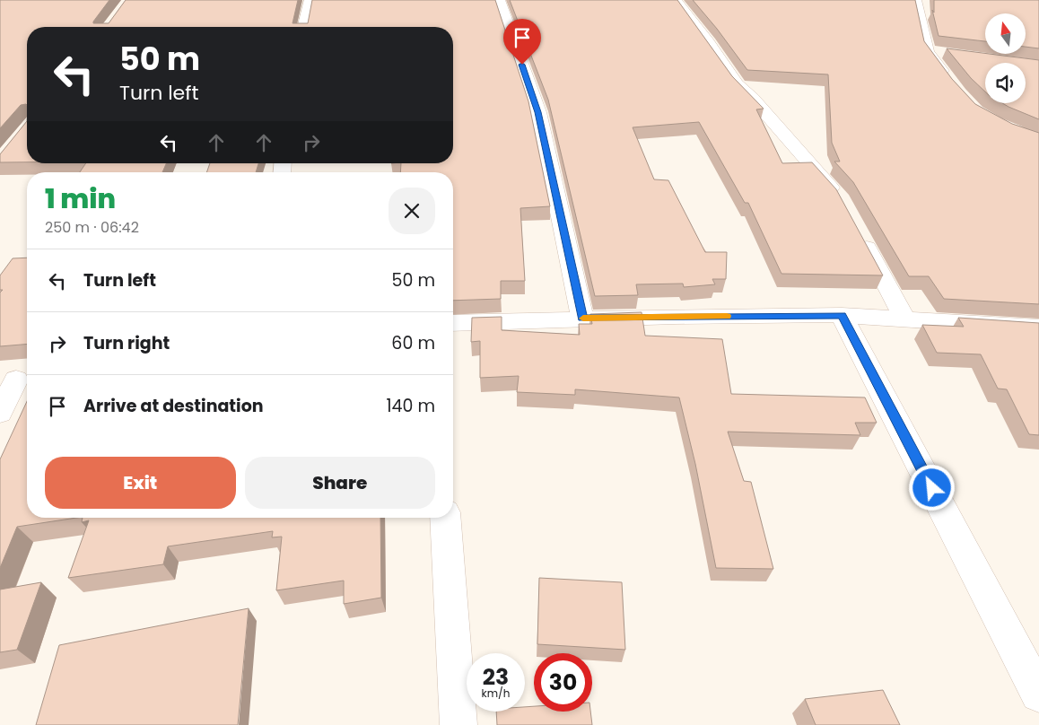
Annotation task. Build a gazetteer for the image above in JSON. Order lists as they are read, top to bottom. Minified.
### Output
{"north":"top","page":{"turn":["50 m","Turn left"],"heading":["1 min","250 m · 06:42"],"list":[{"name":"Turn left","value":"50 m"},{"name":"Turn right","value":"60 m"},{"name":"Arrive at destination","value":"140 m"}],"buttons":["Exit","Share"],"speed":"23 km/h","limit":"30"}}
